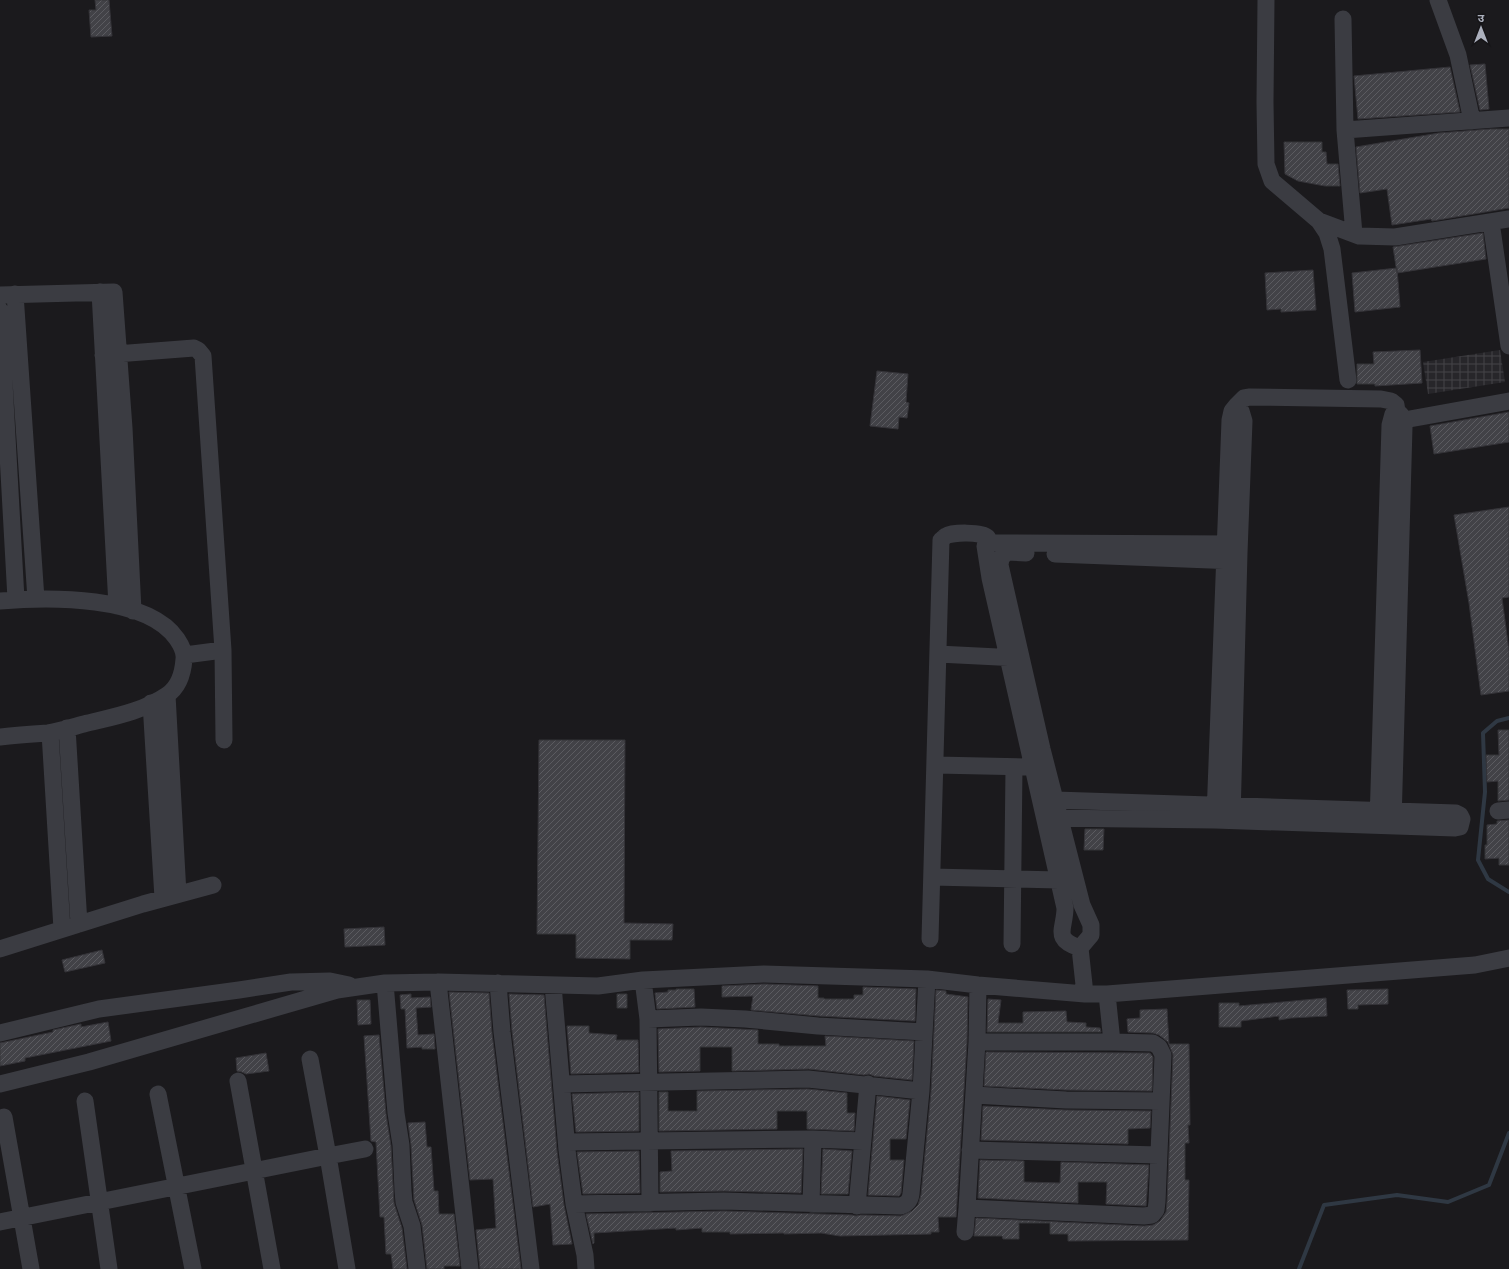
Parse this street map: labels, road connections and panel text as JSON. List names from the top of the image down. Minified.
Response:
{"north":"top"}
